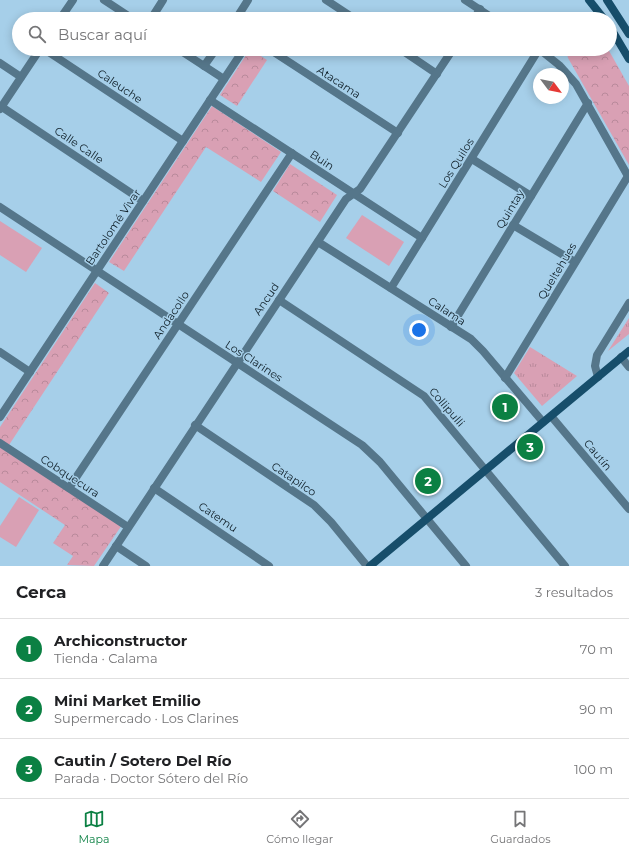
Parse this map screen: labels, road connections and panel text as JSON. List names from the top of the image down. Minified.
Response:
{"streets":{"street":["Atacama","Caleuche","Calle Calle","Buin","Los Quilos","Quintay","Bartolomé Vivar","Queltehues","Ancud","Calama","Andacollo","Los Clarines","Collipulli","Cautín","Cobquecura","Catapilco","Catemu"]},"crossings":[["Atacama","Ancud"],["Caleuche","Bartolomé Vivar"],["Calle Calle","Bartolomé Vivar"],["Buin","Los Quilos"],["Buin","Bartolomé Vivar"],["Buin","Ancud"],["Buin","Andacollo"],["Los Quilos","Calama"],["Quintay","Calama"],["Bartolomé Vivar","Los Clarines"],["Queltehues","Calama"],["Ancud","Calama"],["Ancud","Los Clarines"],["Ancud","Collipulli"],["Ancud","Cobquecura"],["Ancud","Catapilco"],["Ancud","Catemu"],["Andacollo","Los Clarines"],["Andacollo","Cobquecura"]],"north":"bottom right","page":{"search":"Buscar aquí","pins":["1","3","2"],"heading":["Cerca","3 resultados"],"list":[{"mark":"1","name":"Archiconstructor","note":"Tienda · Calama","value":"70 m"},{"mark":"2","name":"Mini Market Emilio","note":"Supermercado · Los Clarines","value":"90 m"},{"mark":"3","name":"Cautin / Sotero Del Río","note":"Parada · Doctor Sótero del Río","value":"100 m"}],"nav":["Mapa","Cómo llegar","Guardados"]}}
